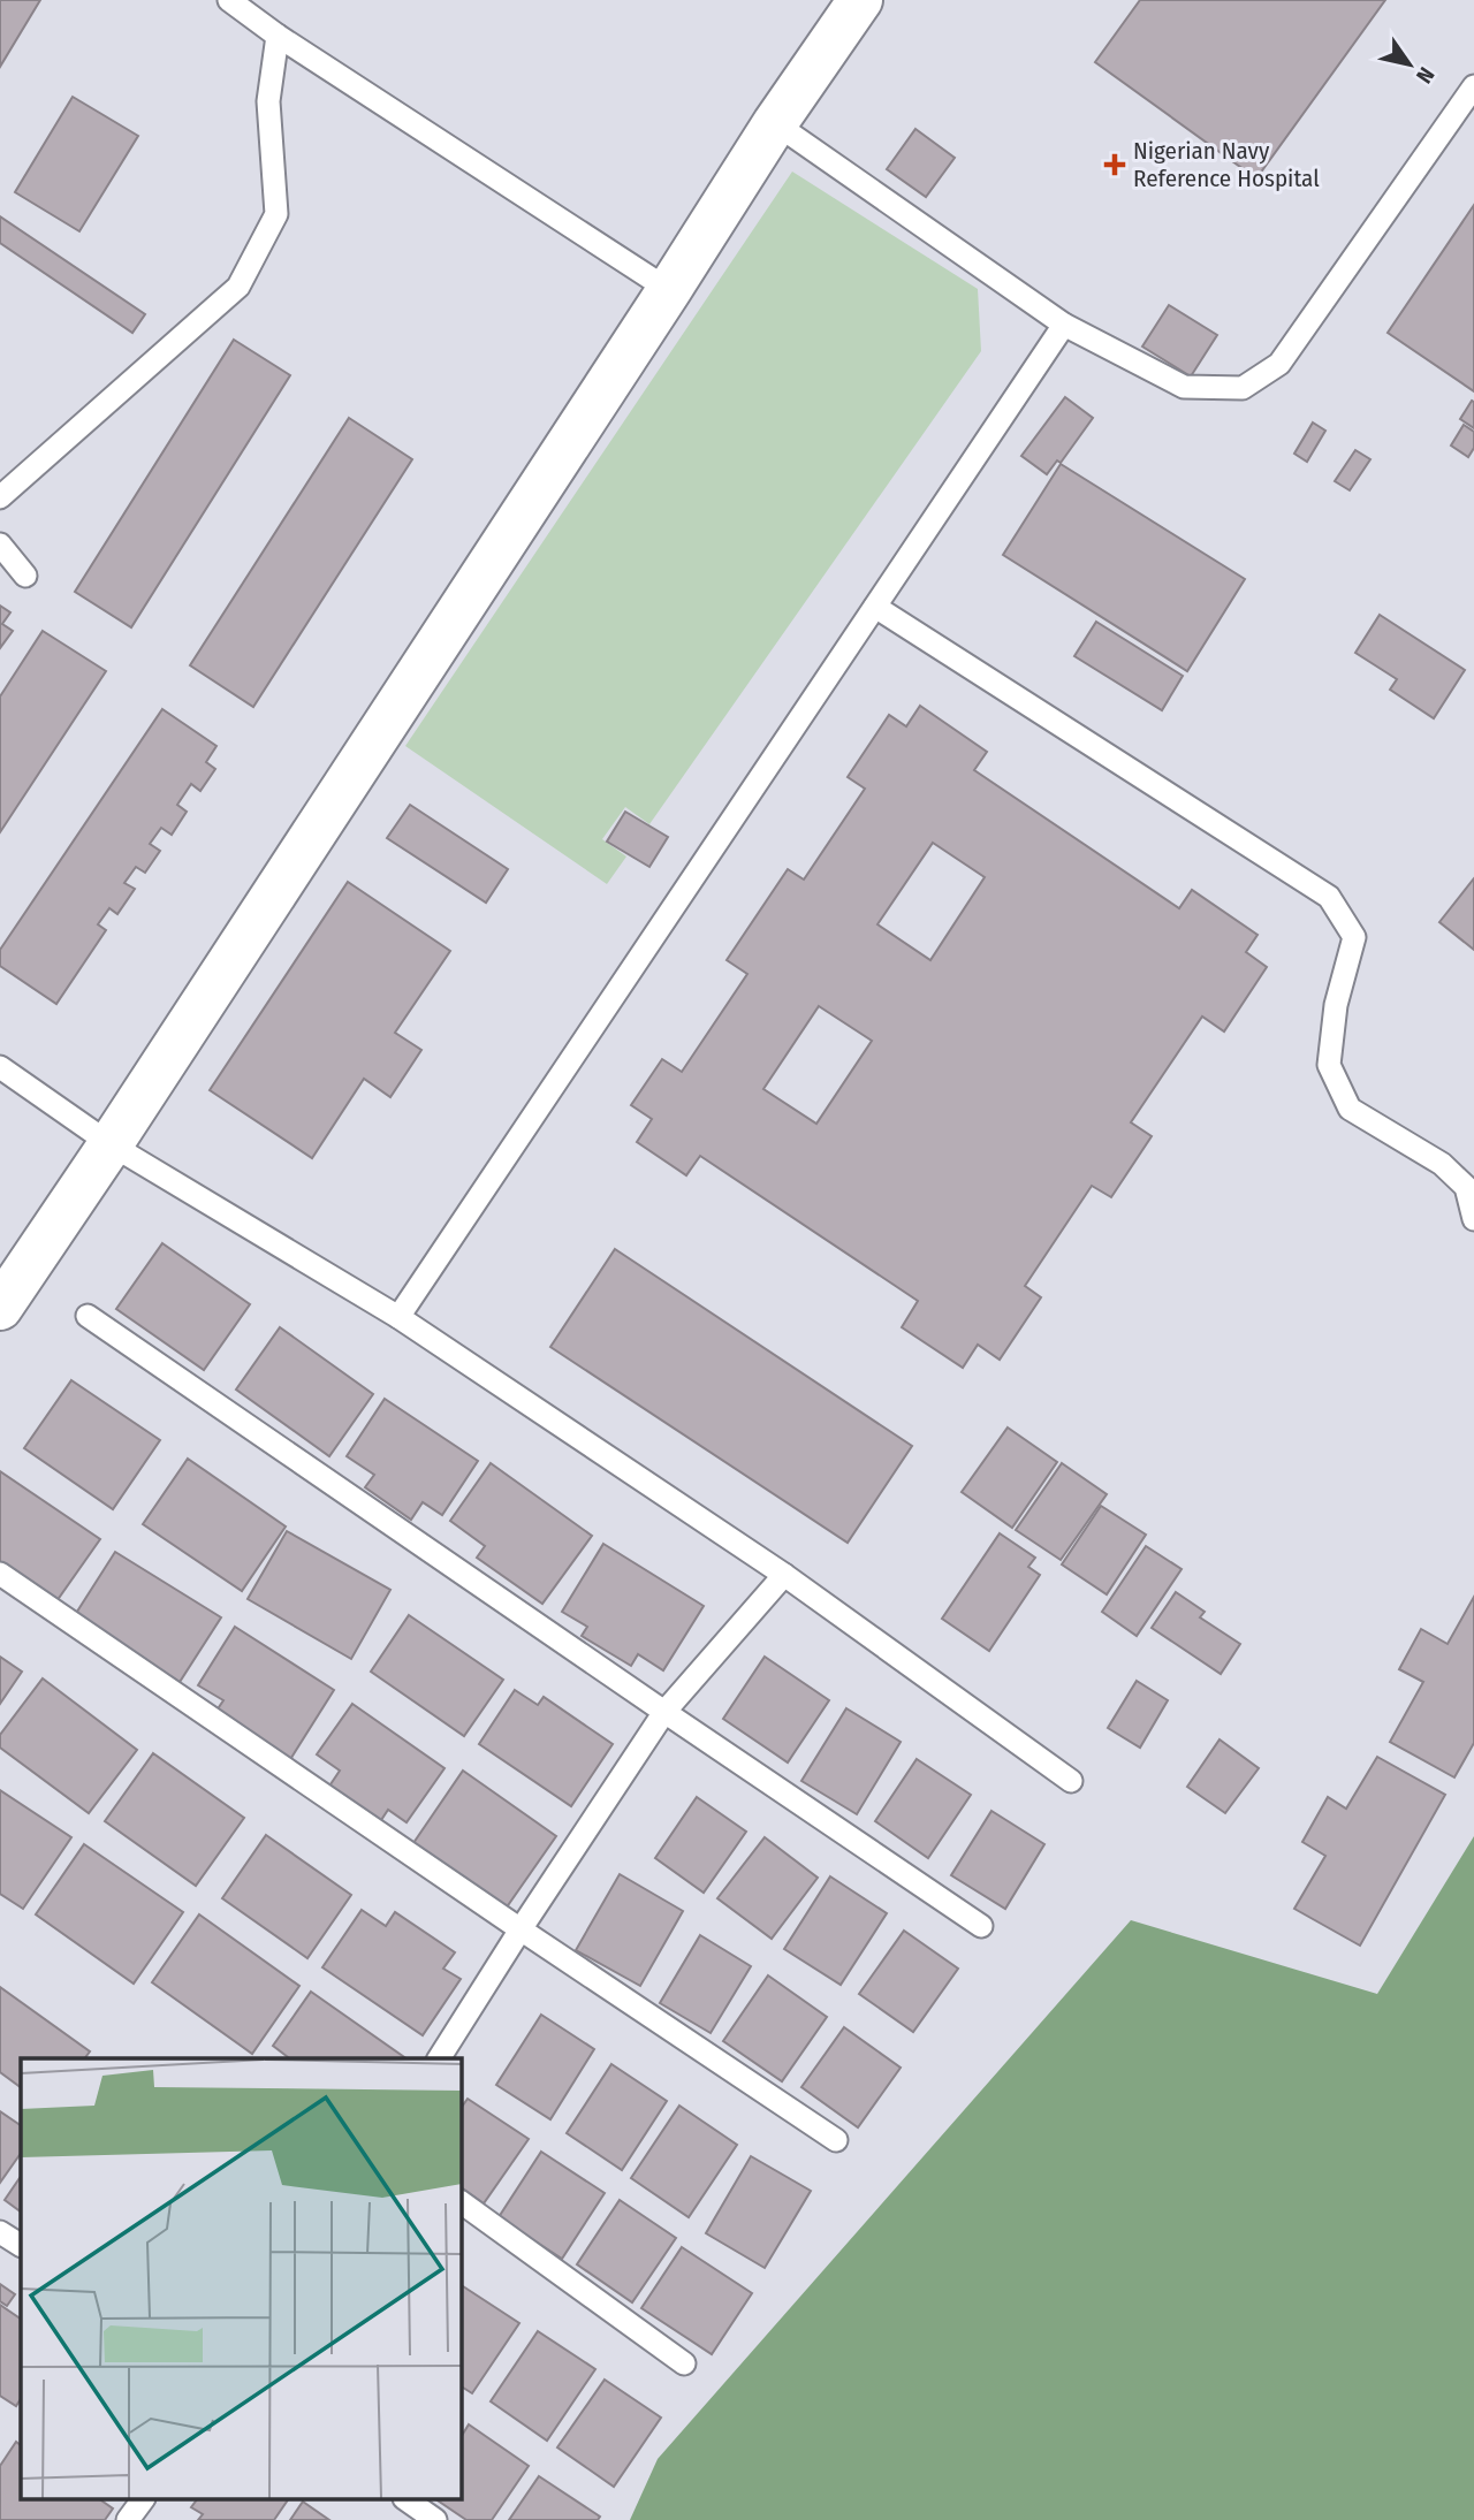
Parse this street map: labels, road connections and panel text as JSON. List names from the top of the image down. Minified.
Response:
{"places":{"health":["Nigerian Navy Reference Hospital"]},"north":"bottom right"}
